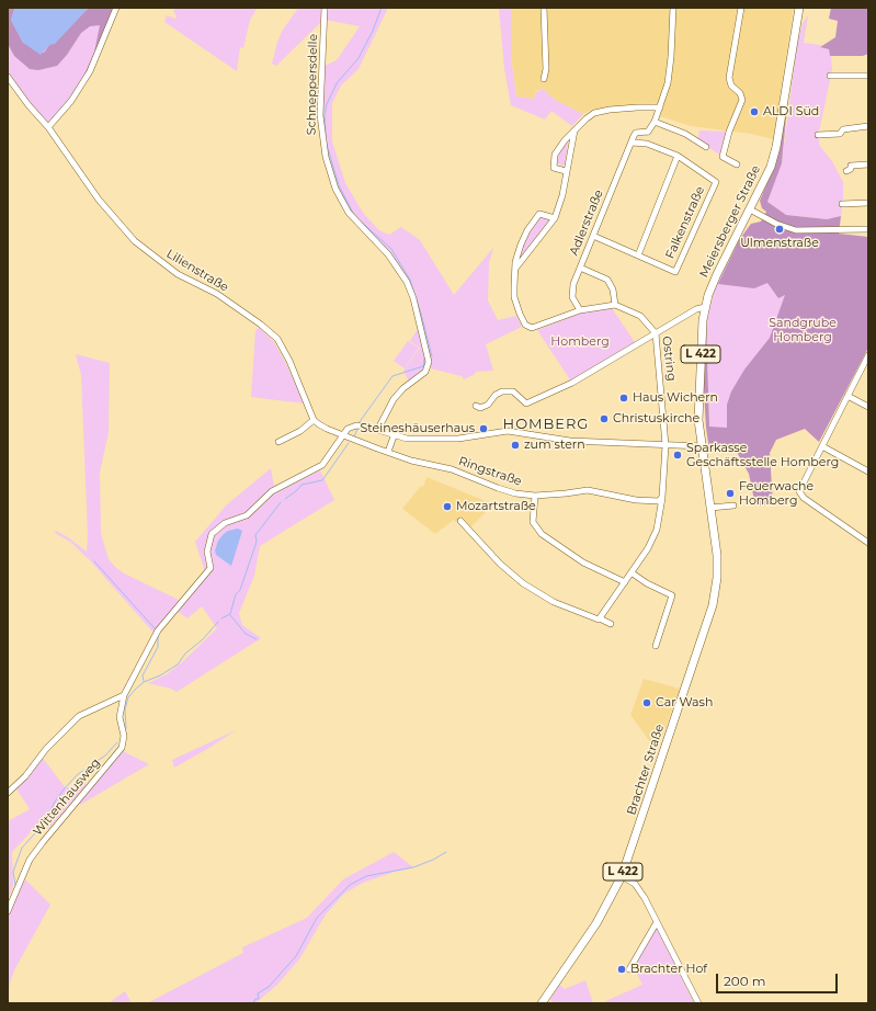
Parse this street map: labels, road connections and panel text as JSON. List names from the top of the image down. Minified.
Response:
{"streets":{"main road":["Meiersberger Straße","L 422","Brachter Straße"],"street":["Schneppersdelle","Adlerstraße","Falkenstraße","Lilienstraße","Ostring","Ringstraße","Wittenhausweg"]},"crossings":[["Meiersberger Straße","Brachter Straße"],["Ringstraße","Wittenhausweg"]],"districts":["HOMBERG"],"parks":["Sandgrube Homberg","Homberg"],"places":["ALDI Süd","Ulmenstraße","Haus Wichern","Christuskirche","Steineshäuserhaus","zum stern","Sparkasse Geschäftsstelle Homberg","Feuerwache Homberg","Mozartstraße","Car Wash","Brachter Hof"],"scale_bar":"200 m"}
